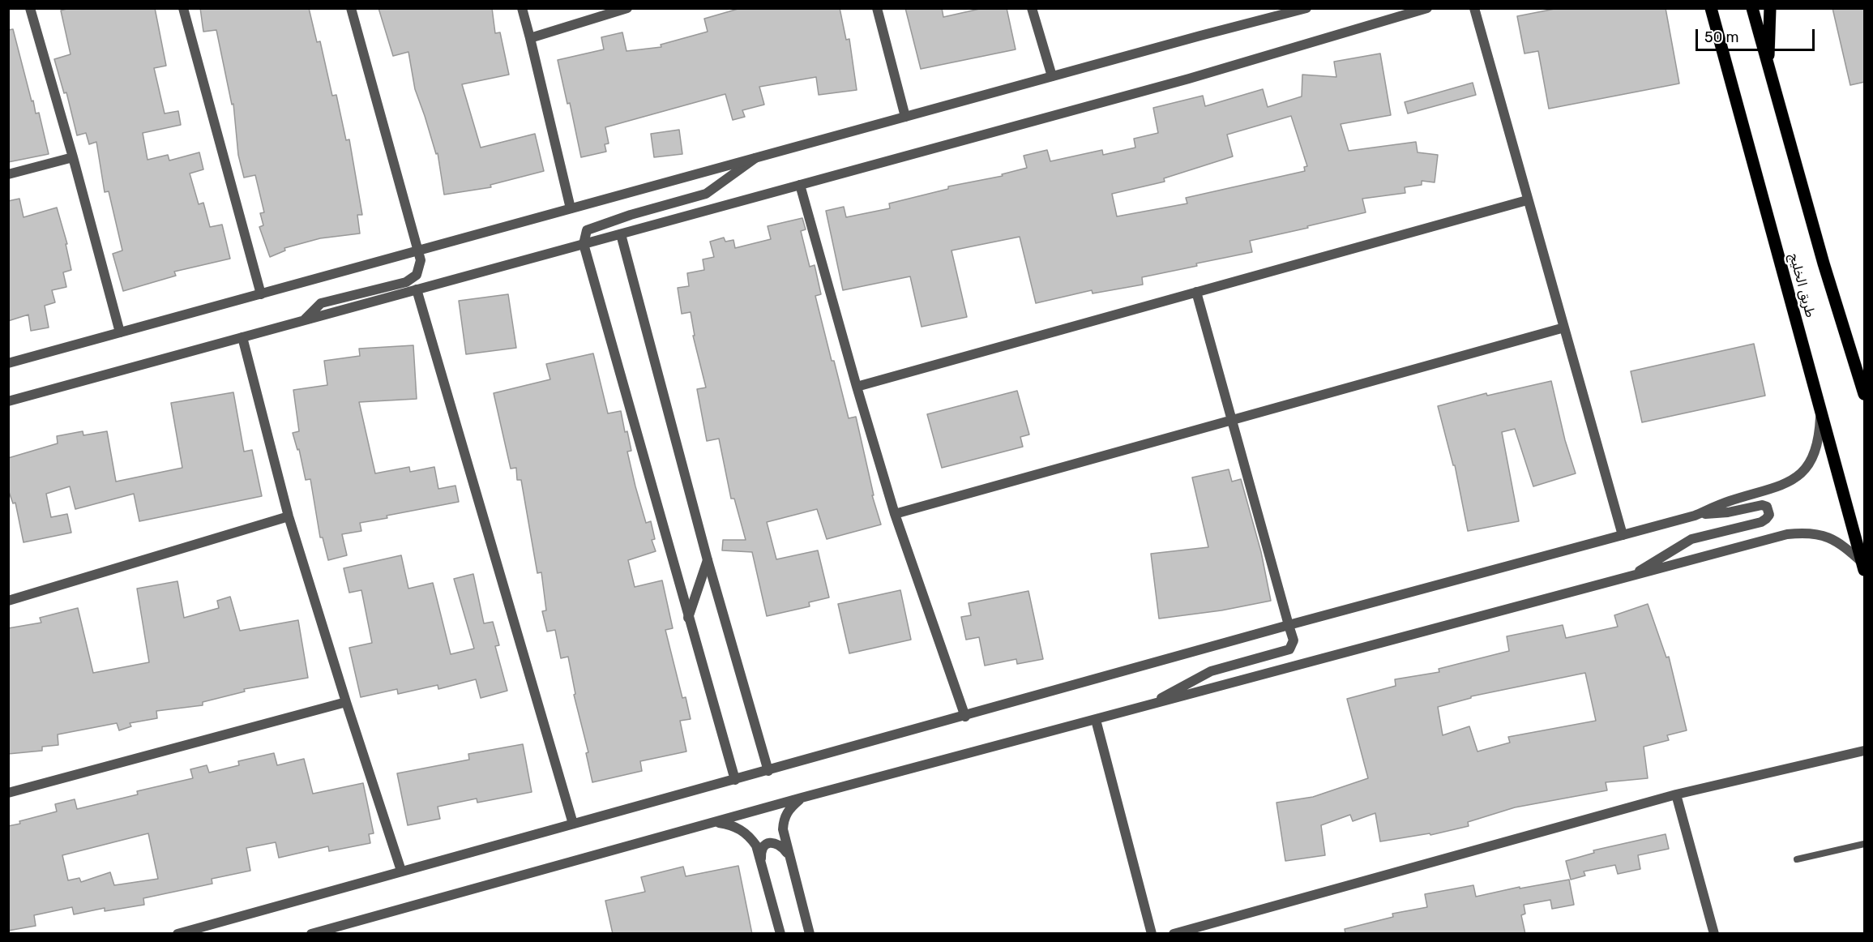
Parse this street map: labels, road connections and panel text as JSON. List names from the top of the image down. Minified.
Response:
{"streets":{"main road":["طريق الخليج"]},"scale_bar":"50 m"}
